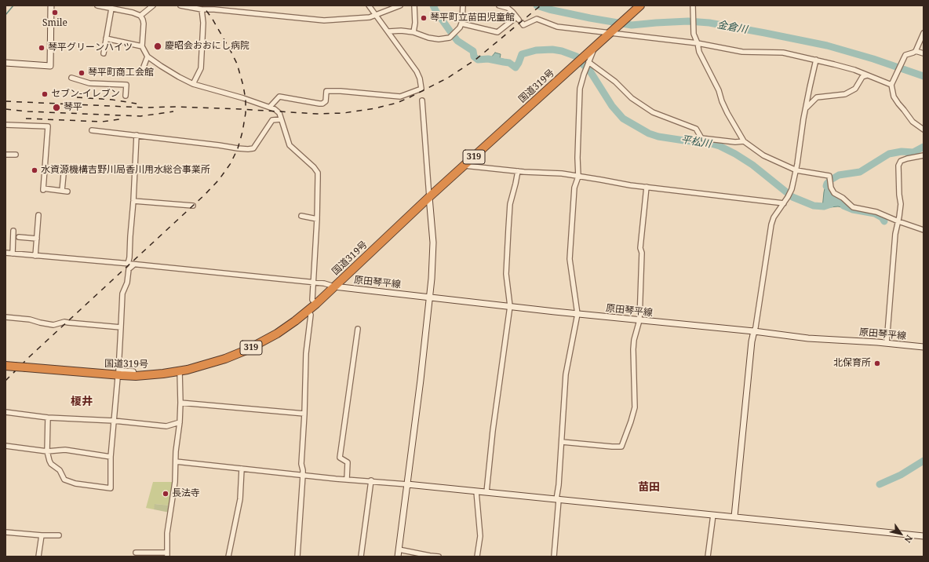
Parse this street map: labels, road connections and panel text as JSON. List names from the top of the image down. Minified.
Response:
{"streets":{"highway":["国道319号","319"],"street":["原田琴平線"]},"crossings":[["国道319号","原田琴平線"]],"districts":["榎井","苗田"],"water":["金倉川","平松川"],"places":["Smile","琴平町立苗田児童館","慶昭会おおにし病院","琴平グリーンハイツ","琴平町商工会館","セブン-イレブン","琴平","水資源機構吉野川局香川用水総合事業所","北保育所","長法寺"],"north":"bottom right"}
